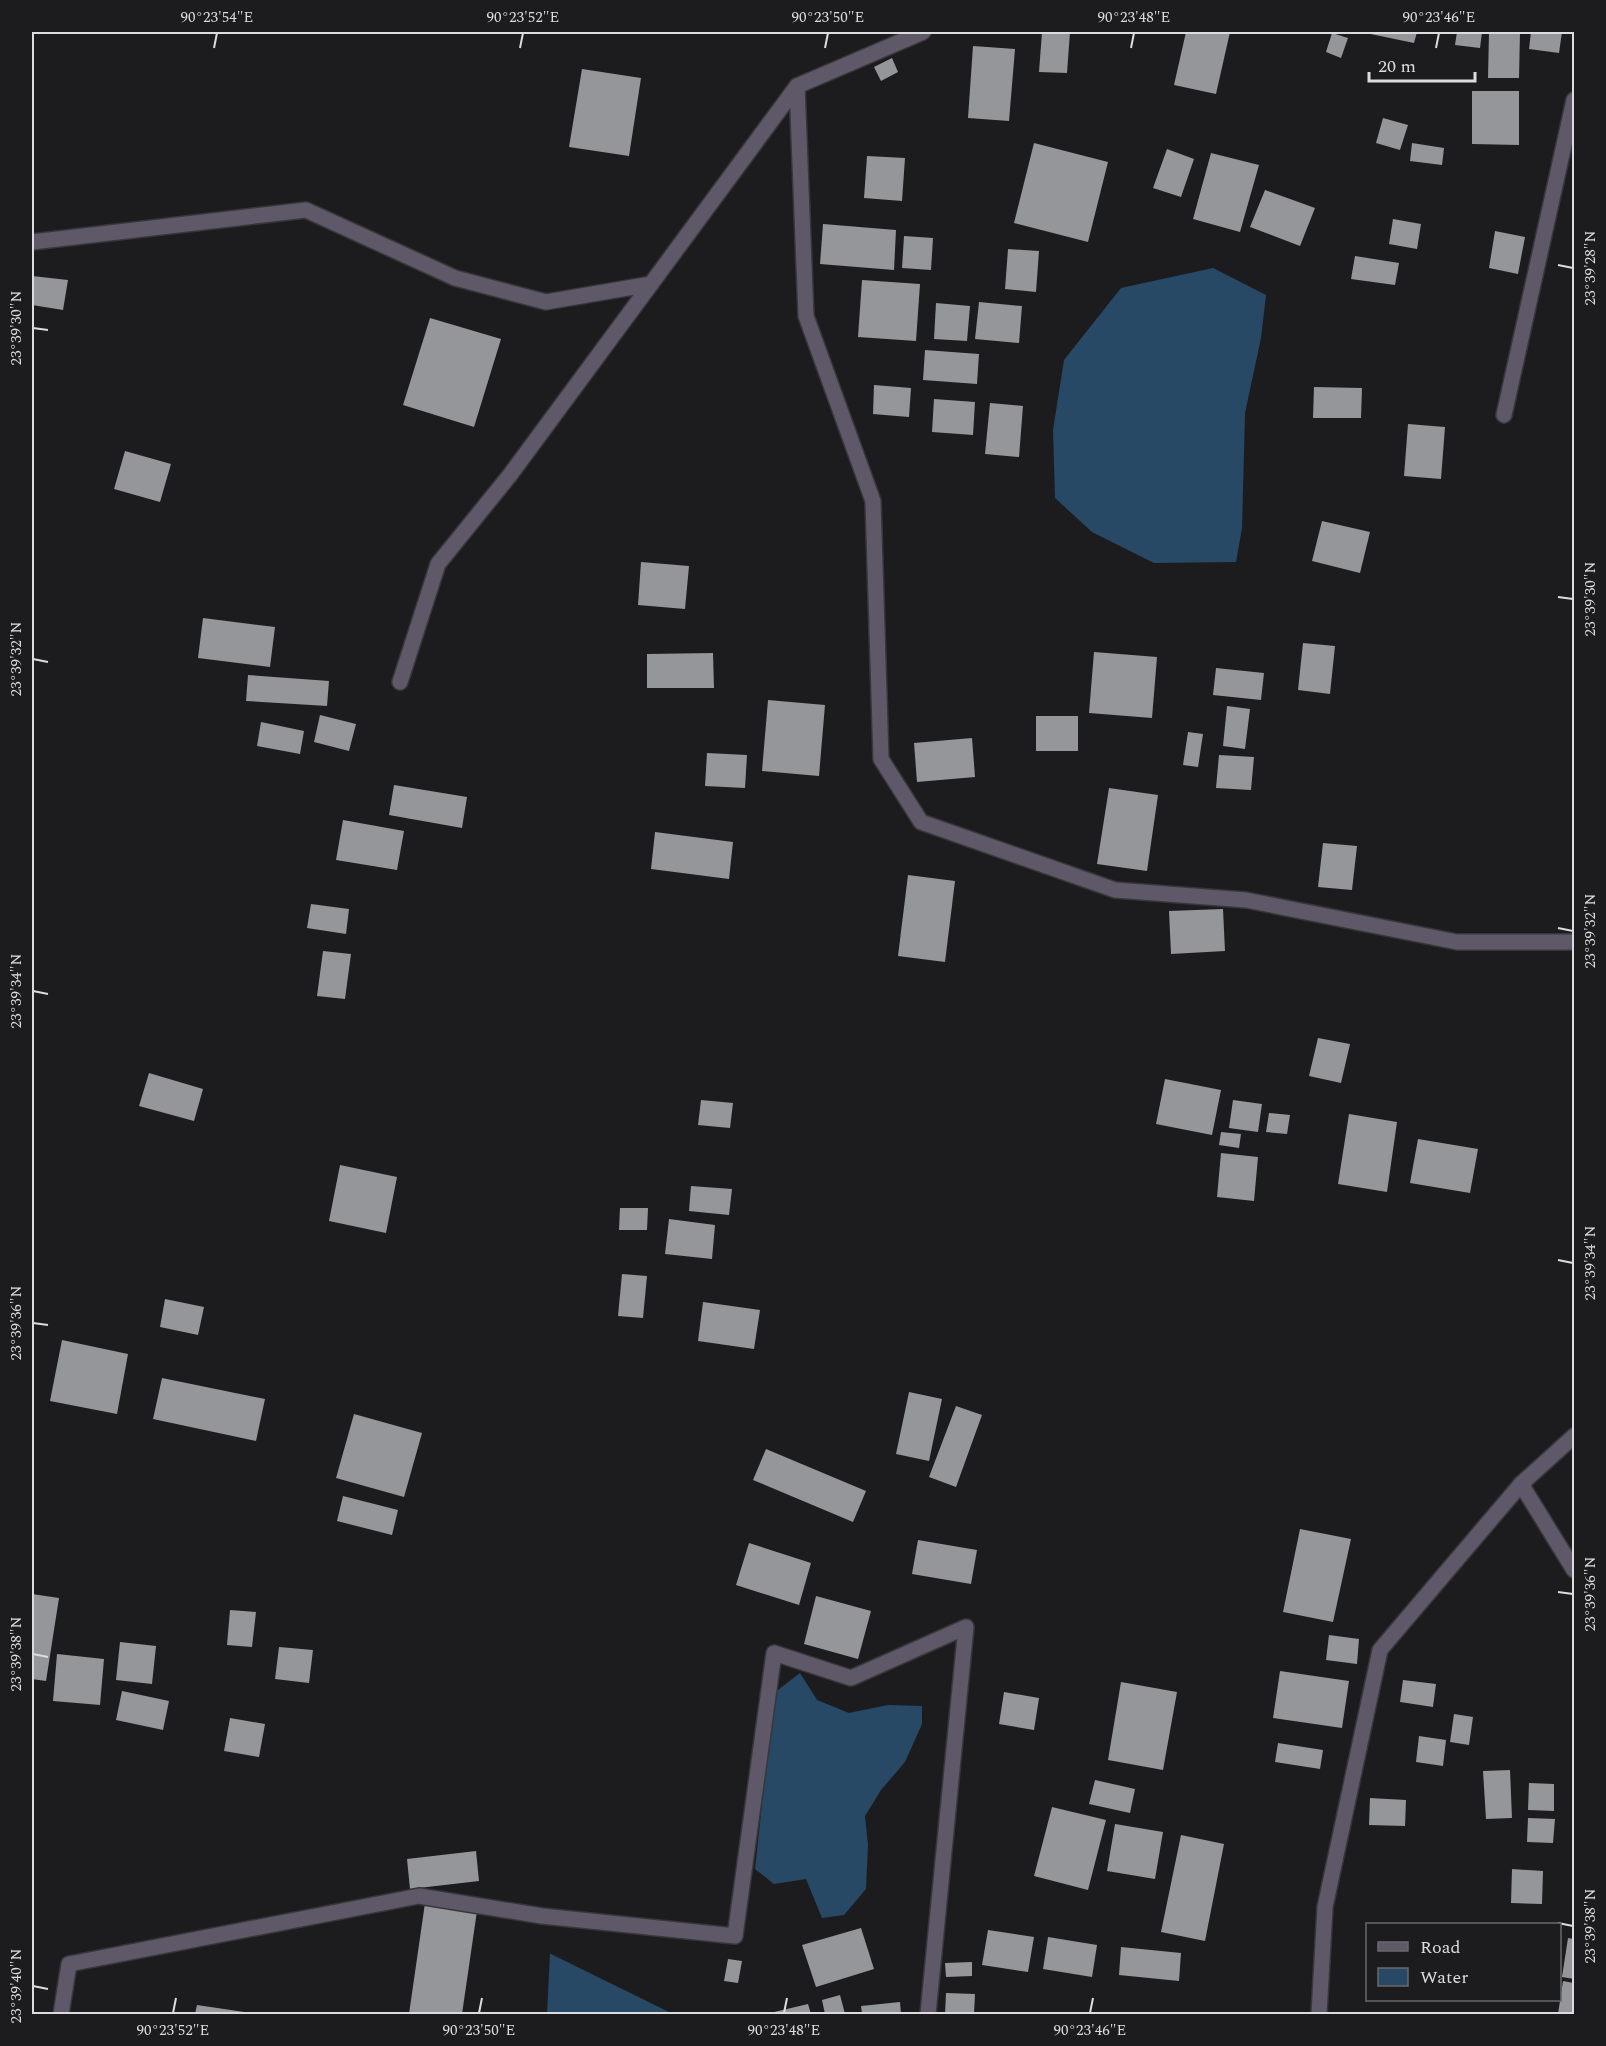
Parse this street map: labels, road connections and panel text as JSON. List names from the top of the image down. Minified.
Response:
{"legend":["Road","Water"],"scale_bar":"20 m","coordinates":["90°23'54\"E","90°23'52\"E","90°23'50\"E","90°23'48\"E","90°23'46\"E","23°39'28\"N","23°39'30\"N","23°39'32\"N","23°39'34\"N","23°39'36\"N","23°39'38\"N","23°39'40\"N"]}
